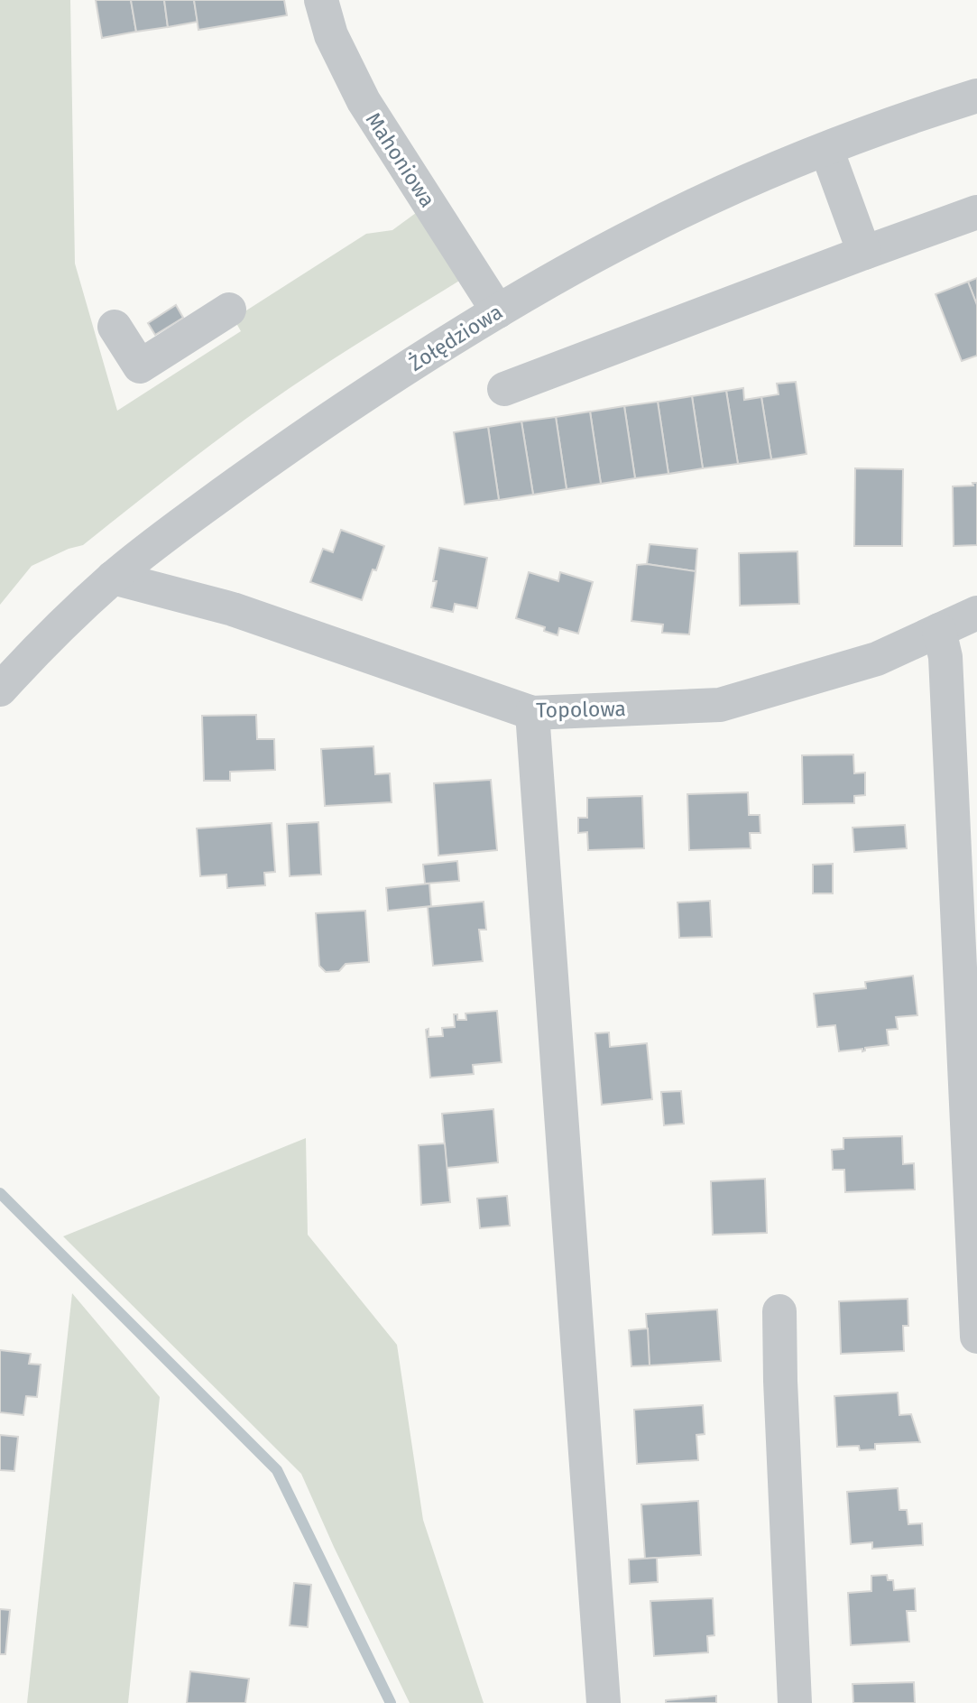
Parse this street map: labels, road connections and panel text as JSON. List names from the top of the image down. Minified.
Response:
{"streets":{"street":["Mahoniowa","Żołędziowa","Topolowa"]},"crossings":[["Mahoniowa","Żołędziowa"],["Żołędziowa","Topolowa"]]}
